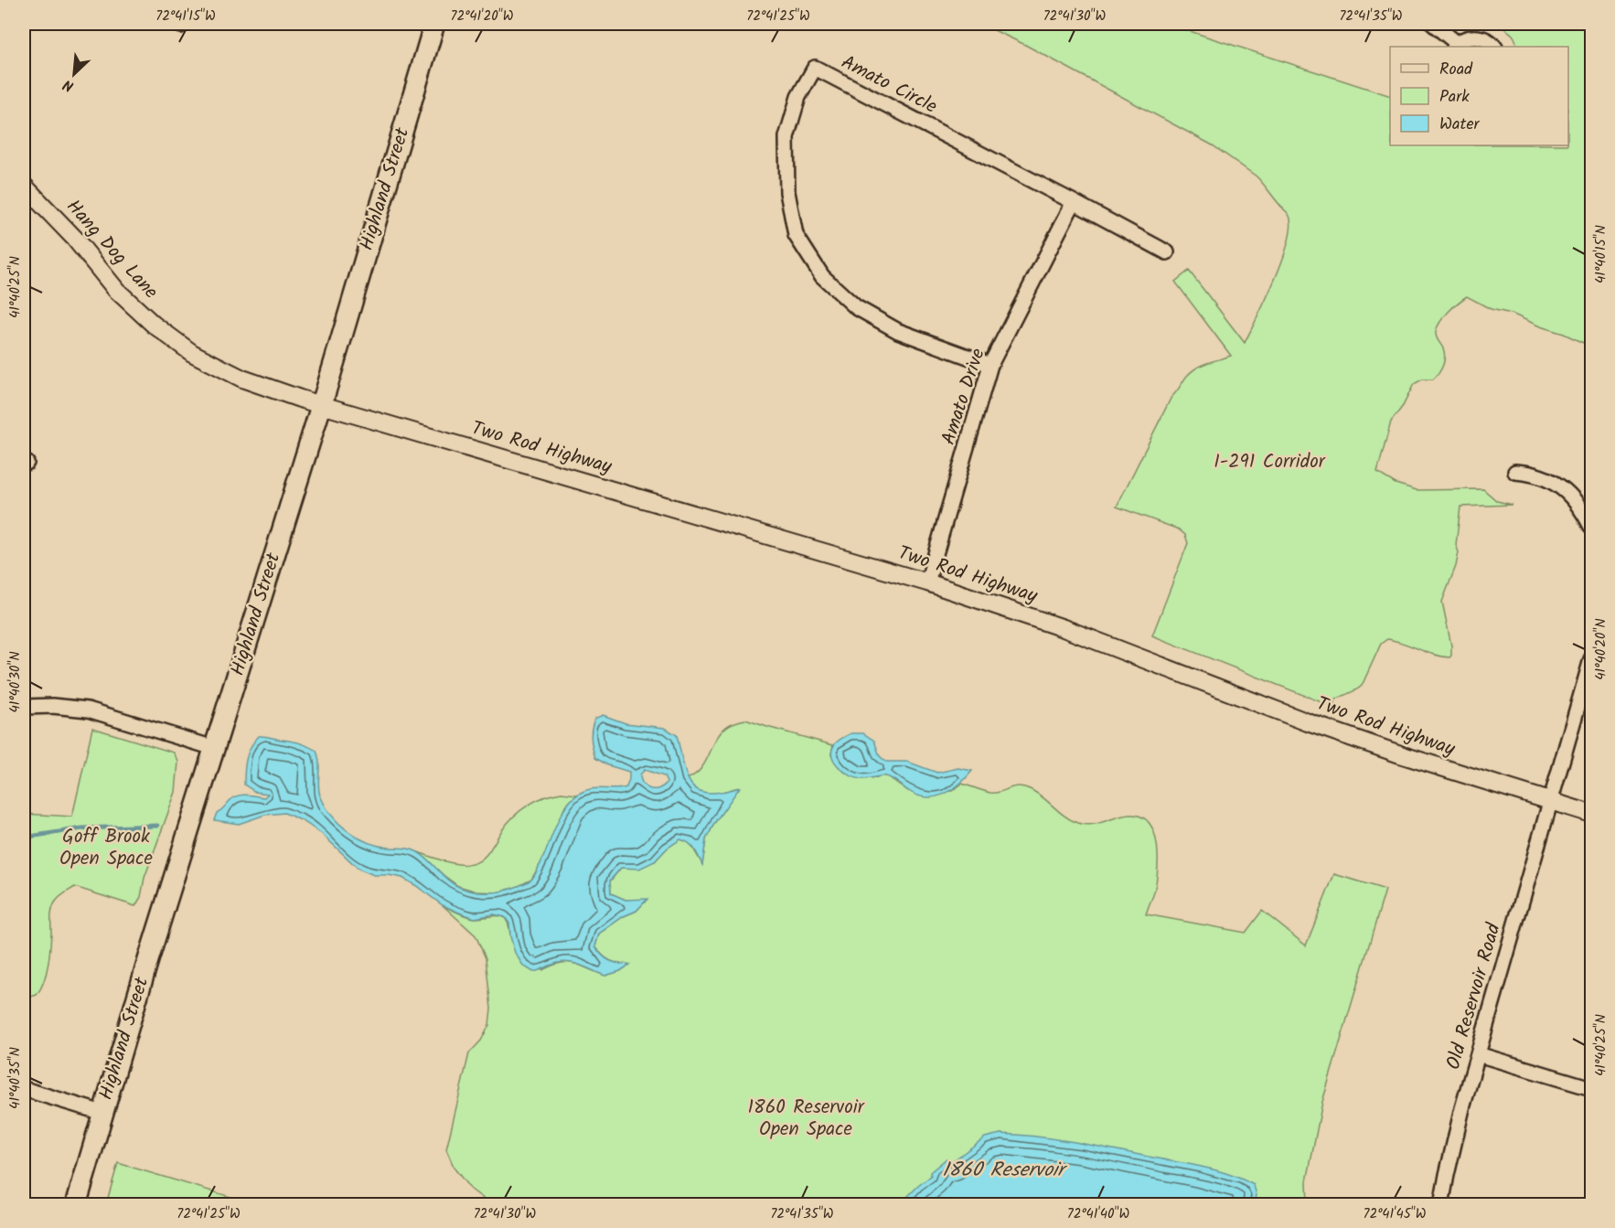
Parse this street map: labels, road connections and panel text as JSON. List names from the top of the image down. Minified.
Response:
{"streets":{"main road":["Highland Street"],"street":["Amato Circle","Hang Dog Lane","Amato Drive","Two Rod Highway","Old Reservoir Road"]},"crossings":[["Amato Circle","Amato Drive"],["Highland Street","Hang Dog Lane"],["Highland Street","Two Rod Highway"],["Hang Dog Lane","Two Rod Highway"],["Amato Drive","Two Rod Highway"],["Two Rod Highway","Old Reservoir Road"]],"water":["1860 Reservoir"],"parks":["I-291 Corridor","Goff Brook Open Space","1860 Reservoir Open Space"],"legend":["Road","Park","Water"],"north":"bottom left","coordinates":["72°41'15\"W","72°41'20\"W","72°41'25\"W","72°41'30\"W","72°41'35\"W","41°40'15\"N","41°40'25\"N","41°40'20\"N","41°40'30\"N","41°40'35\"N","72°41'40\"W","72°41'45\"W"]}
